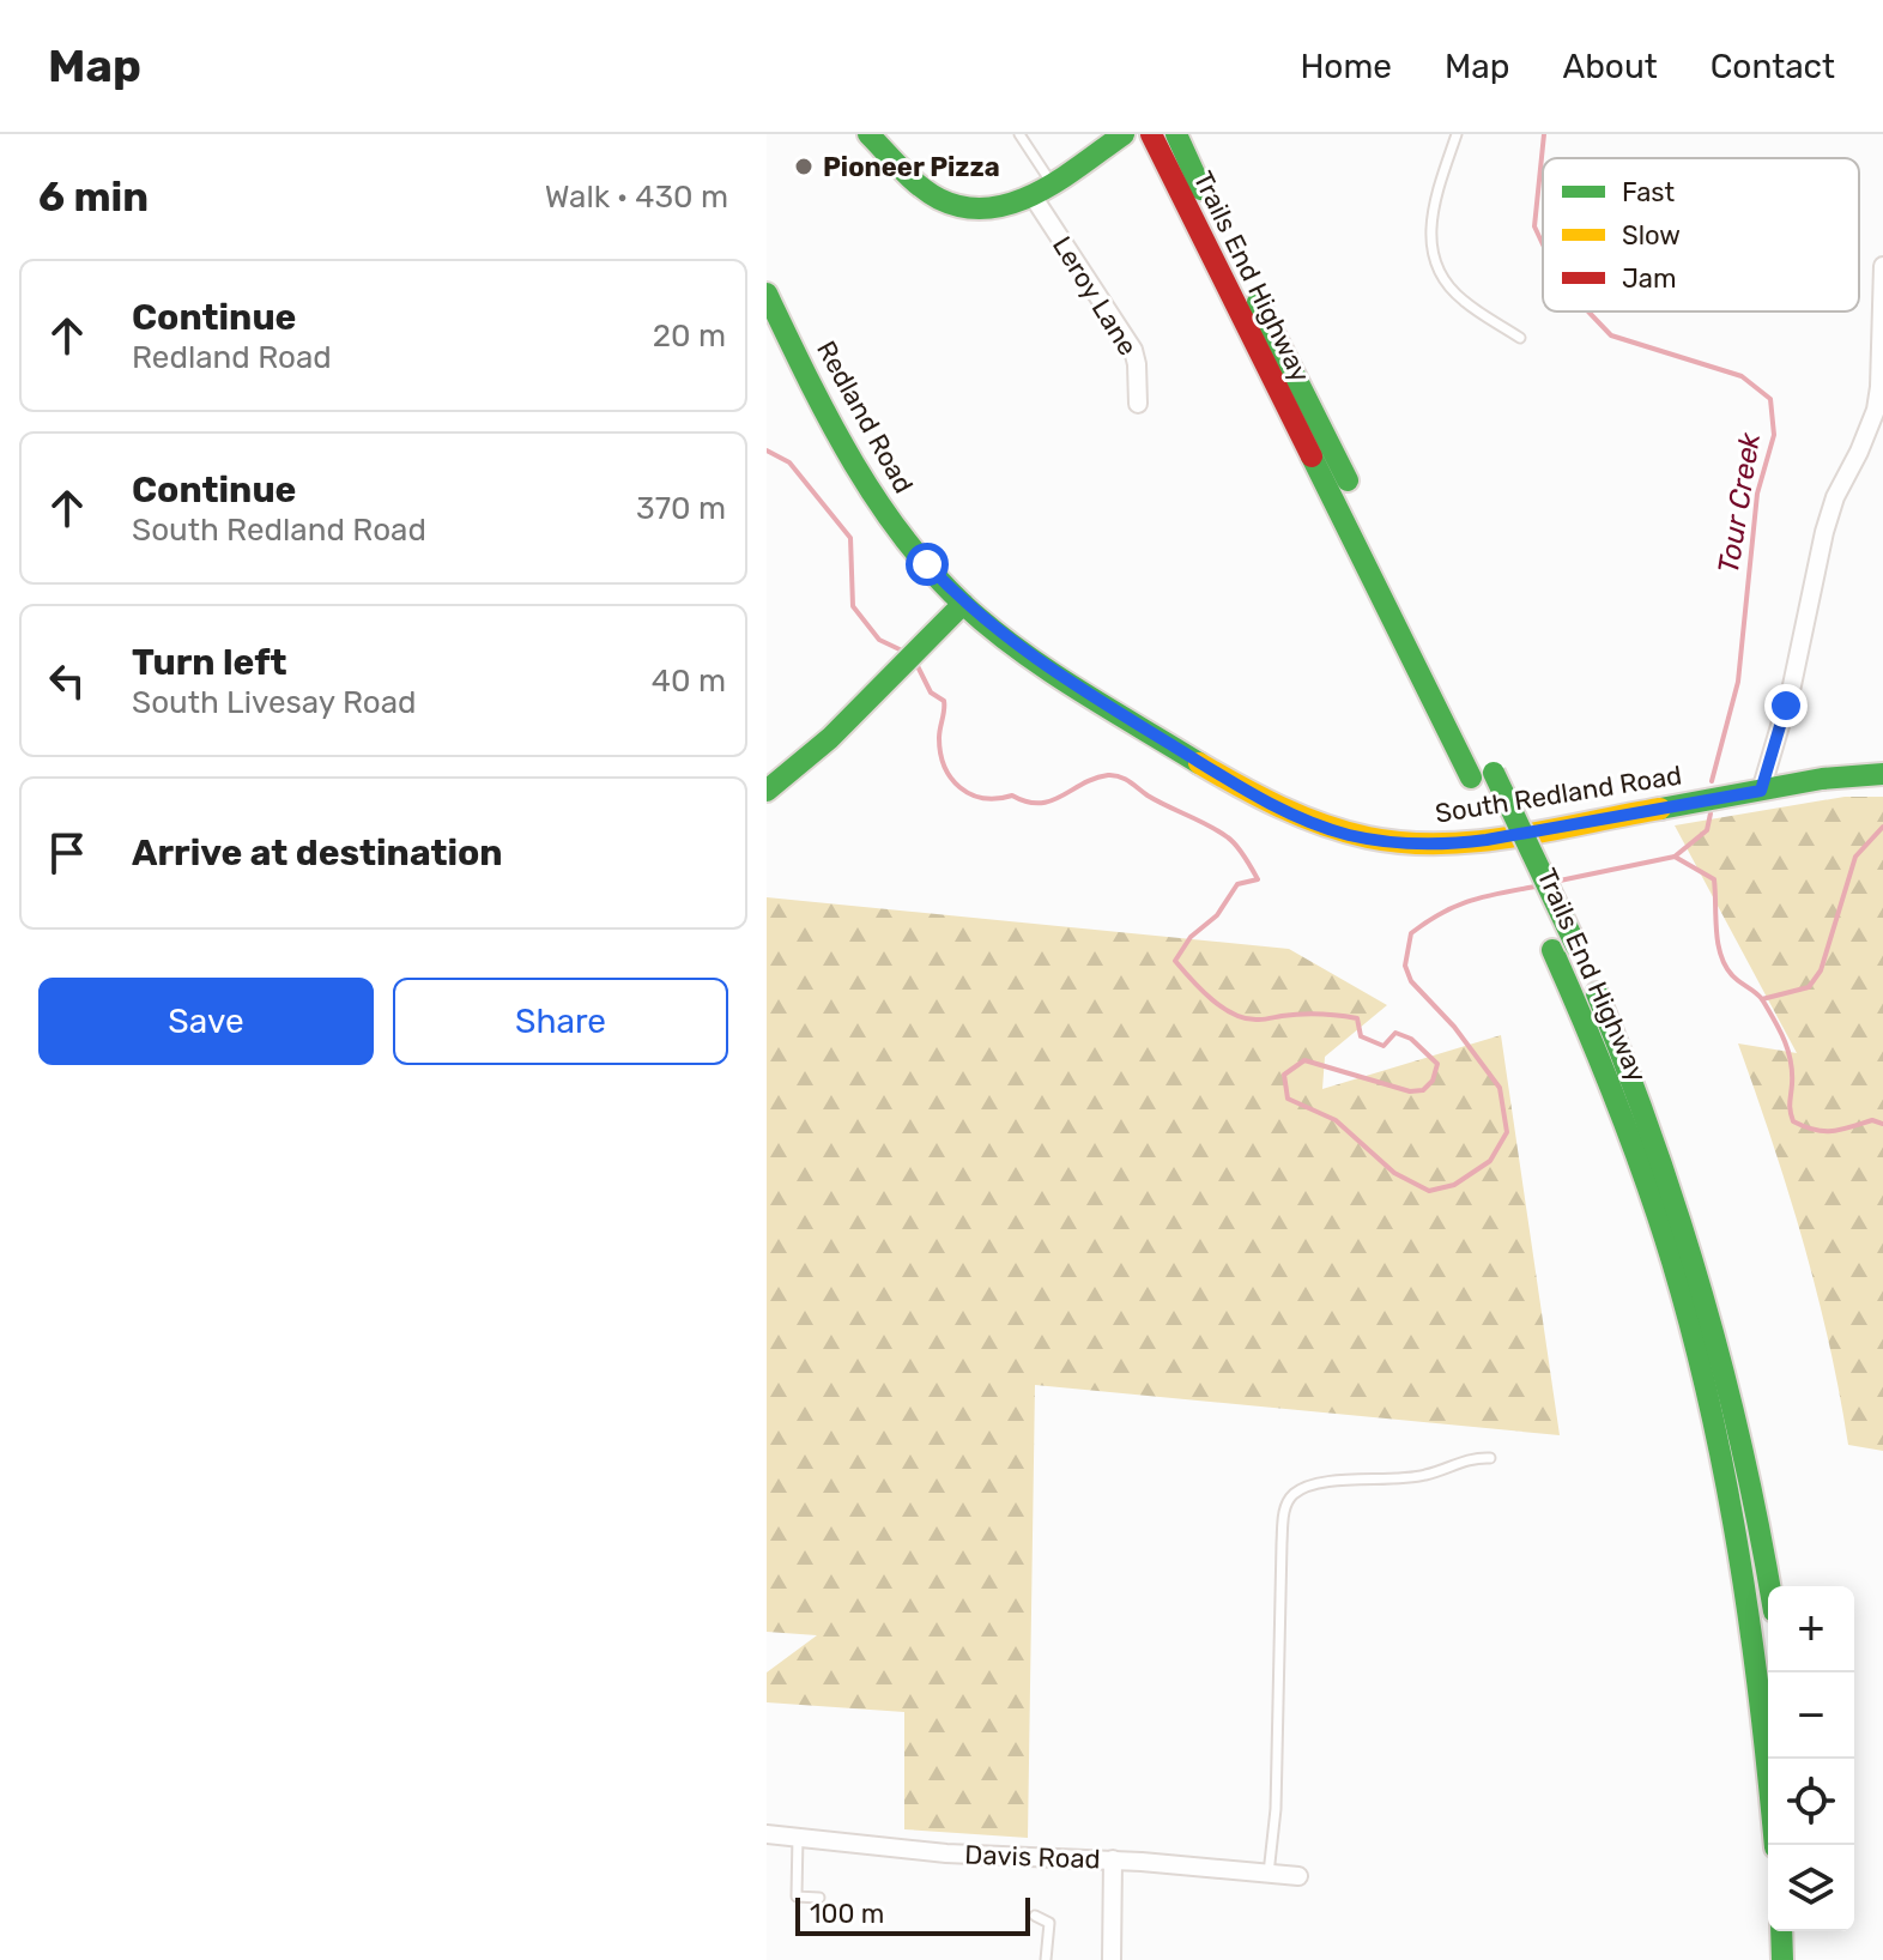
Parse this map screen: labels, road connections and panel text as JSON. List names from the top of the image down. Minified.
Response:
{"streets":{"main road":["Trails End Highway","Redland Road","South Redland Road"],"street":["Leroy Lane","Davis Road"]},"crossings":[["Redland Road","South Redland Road"]],"water":["Tour Creek"],"places":["Pioneer Pizza"],"legend":["Fast","Slow","Jam"],"scale_bar":"100 m","page":{"header":"Map","nav":["Home","Map","About","Contact"],"heading":["6 min","Walk · 430 m"],"list":[["Continue","Redland Road","20 m"],["Continue","South Redland Road","370 m"],["Turn left","South Livesay Road","40 m"],"Arrive at destination"],"buttons":["Save","Share"],"map_buttons":["+","−"],"scale":"100 m"}}
